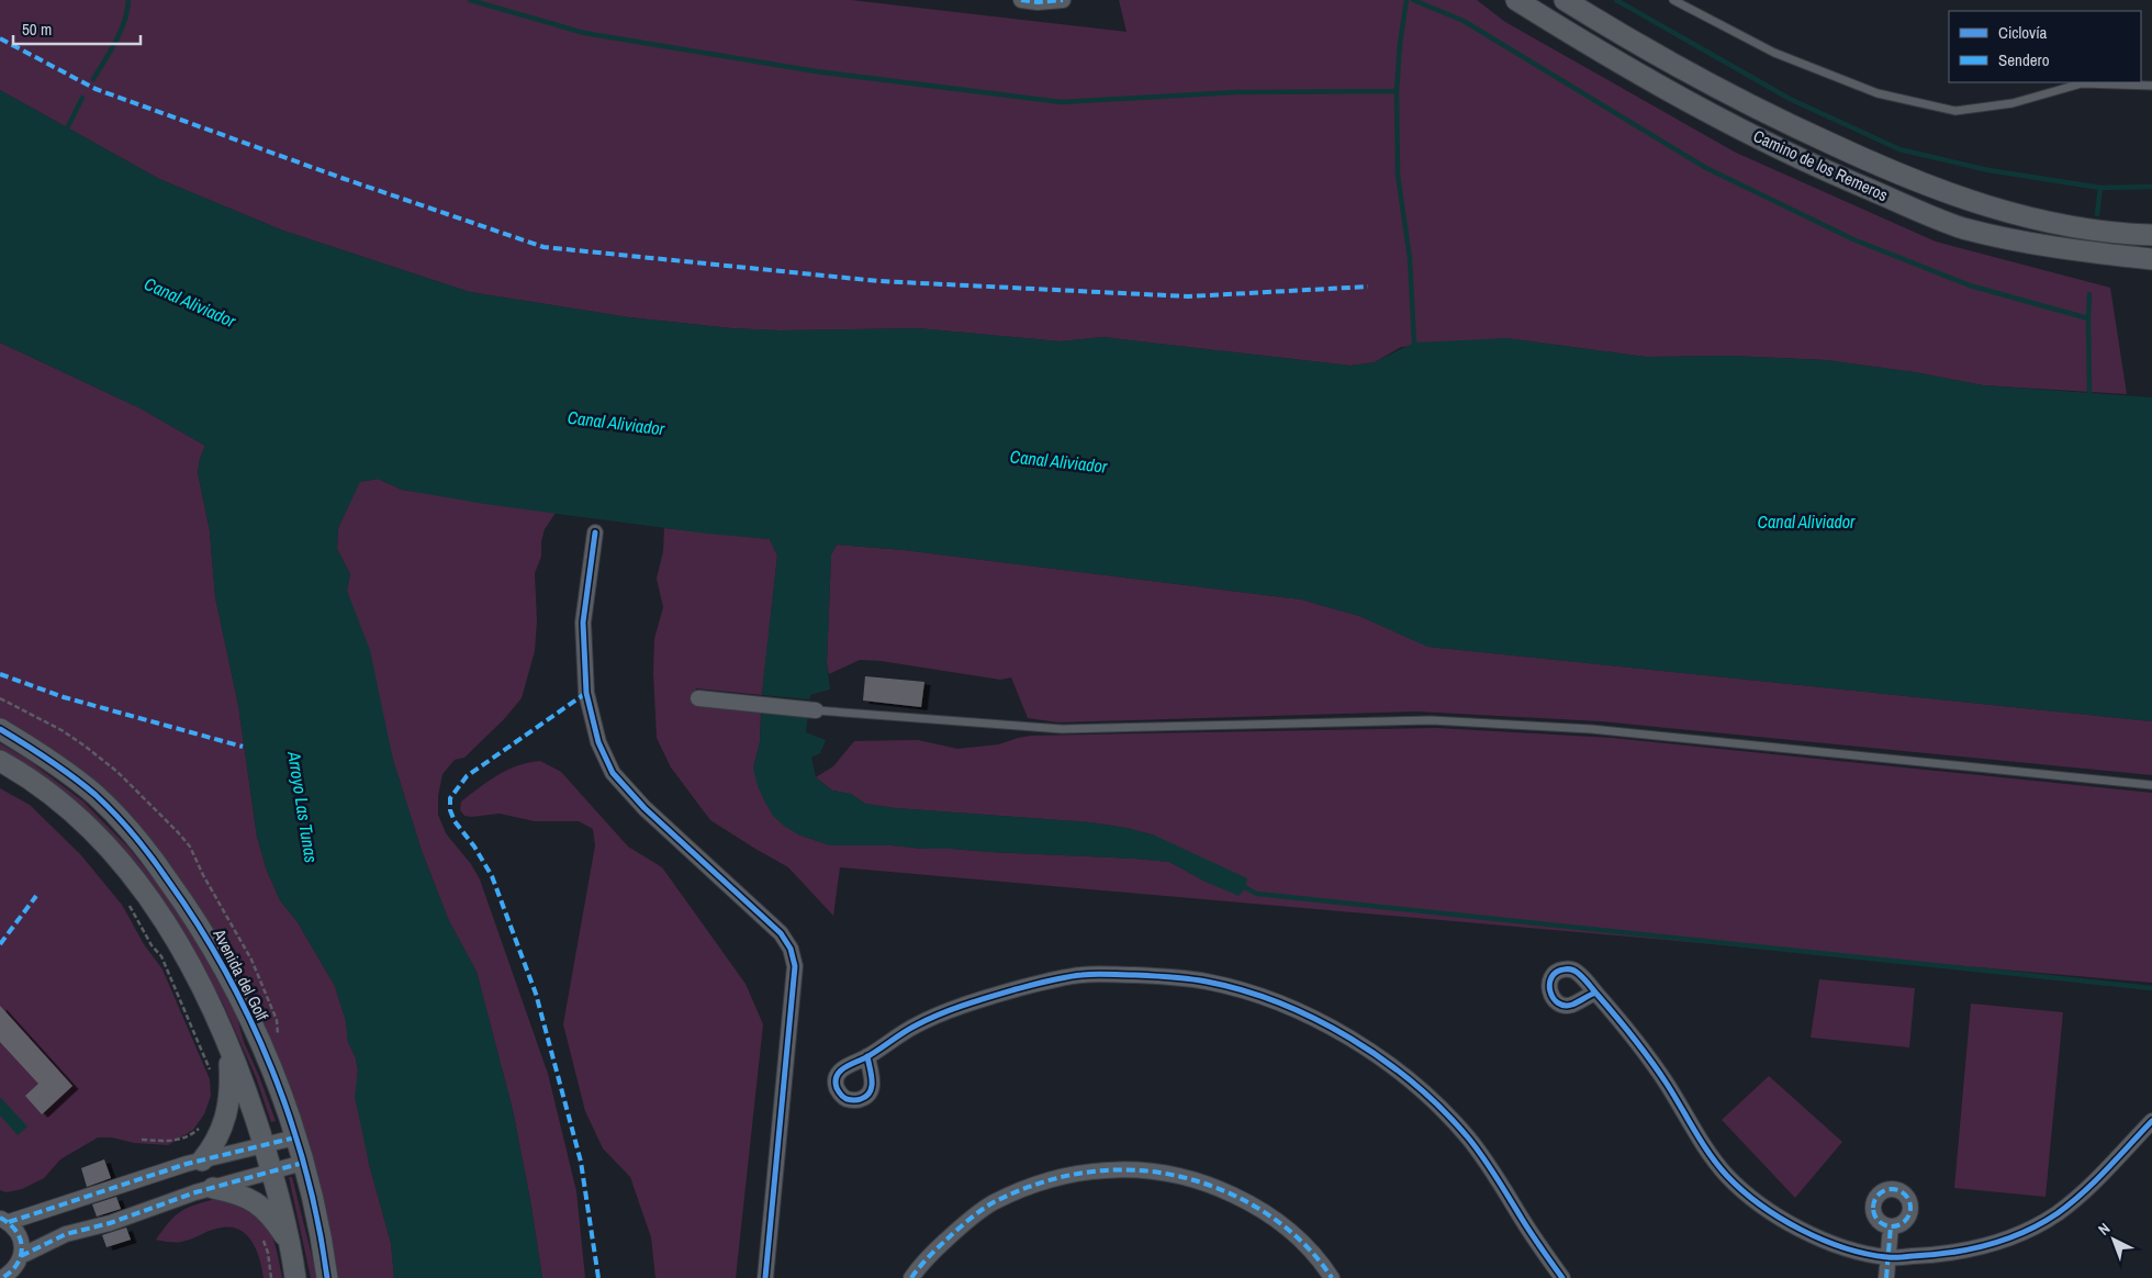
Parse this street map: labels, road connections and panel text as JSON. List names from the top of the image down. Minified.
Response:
{"streets":{"street":["Camino de los Remeros","Avenida del Golf"]},"water":["Canal Aliviador","Arroyo Las Tunas"],"legend":["Ciclovía","Sendero"],"scale_bar":"50 m","north":"top left"}
